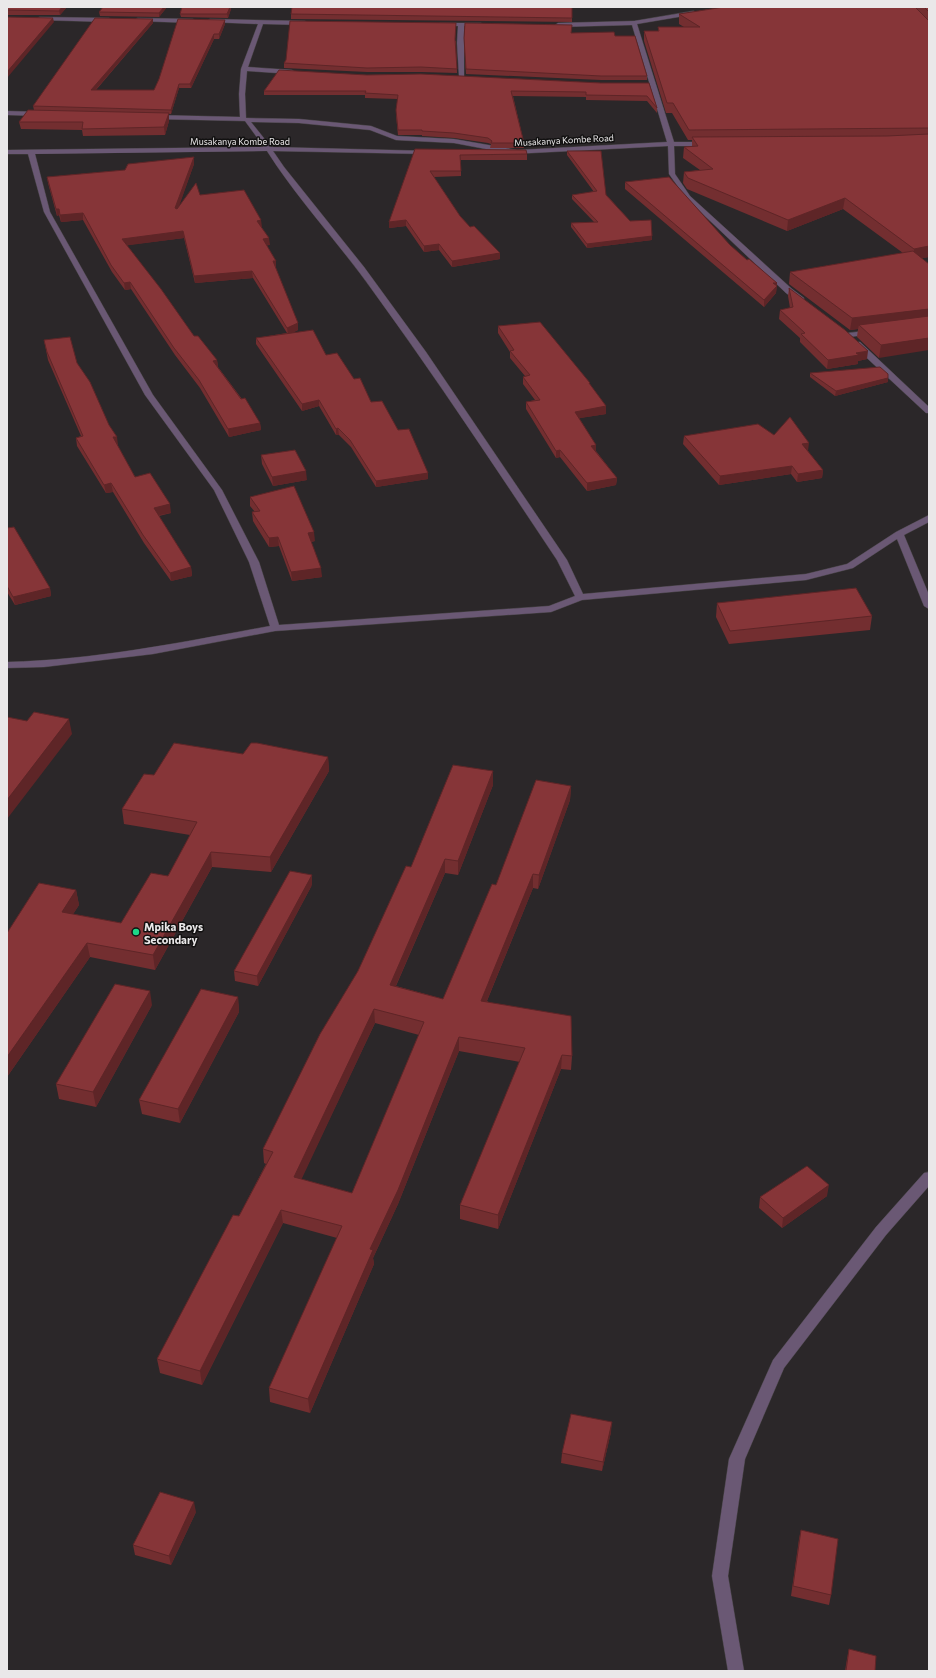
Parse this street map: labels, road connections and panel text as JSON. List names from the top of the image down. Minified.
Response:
{"streets":{"street":["Musakanya Kombe Road"]},"places":["Mpika Boys Secondary"]}
